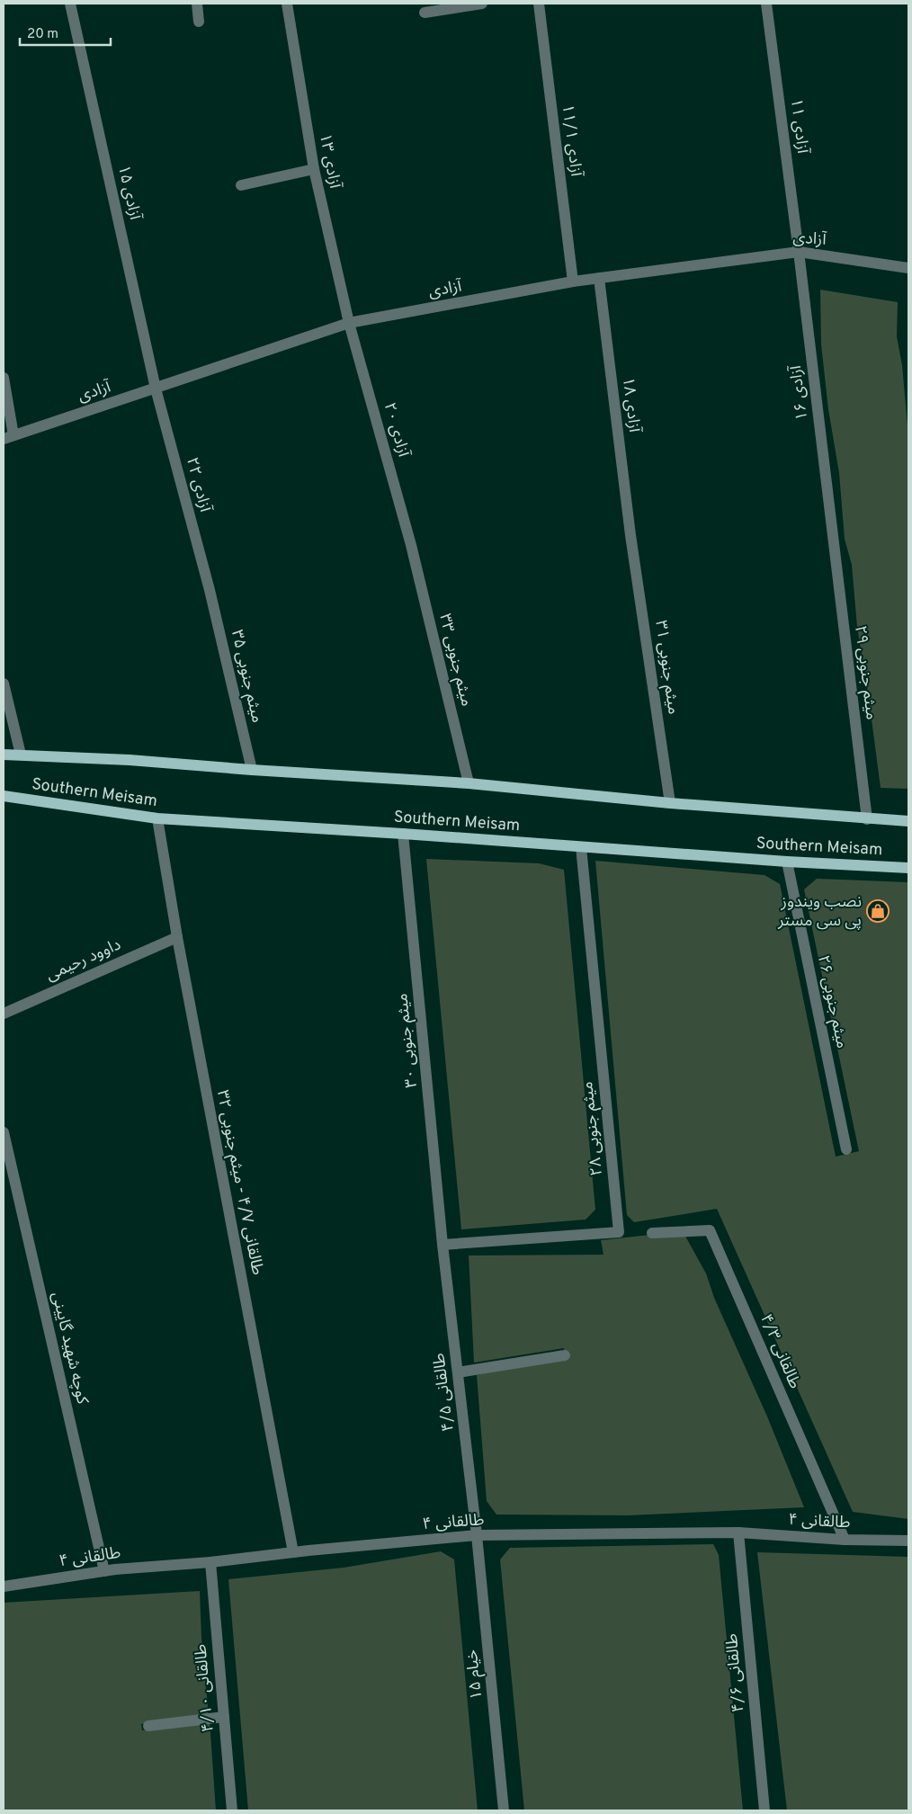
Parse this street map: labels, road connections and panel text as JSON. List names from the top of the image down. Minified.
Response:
{"streets":{"main road":["Southern Meisam"],"street":["آزادی ۱۱","آزادی ۱۱/۱","آزادی ۱۳","آزادی ۱۵","آزادی","آزادی ۱۶","آزادی ۱۸","آزادی ۲۰","آزادی ۲۲","میثم جنوبی ۳۳","میثم جنوبی ۳۱","میثم جنوبی ۲۹","میثم جنوبی ۳۵","داوود رحیمی","میثم جنوبی ۲۶","میثم جنوبی ۳۰","میثم جنوبی ۲۸","طالقانی ۴/۷ - میثم جنوبی ۳۲","کوچه شهید گایینی","طالقانی ۴/۳","طالقانی ۴/۵","طالقانی ۴","طالقانی ۴/۶","خیام ۱۵","طالقانی ۴/۱۰"]},"crossings":[["آزادی ۱۱","آزادی"],["آزادی ۱۱","آزادی ۱۶"],["آزادی ۱۱/۱","آزادی"],["آزادی ۱۳","آزادی"],["آزادی ۱۳","آزادی ۲۰"],["آزادی ۱۵","آزادی"],["آزادی ۱۵","آزادی ۲۲"],["آزادی","آزادی ۱۶"],["آزادی","آزادی ۱۸"],["آزادی","آزادی ۲۰"],["آزادی","آزادی ۲۲"],["آزادی ۱۶","میثم جنوبی ۲۹"],["آزادی ۱۸","میثم جنوبی ۳۱"],["آزادی ۲۰","میثم جنوبی ۳۳"],["آزادی ۲۲","میثم جنوبی ۳۵"],["میثم جنوبی ۳۳","Southern Meisam"],["میثم جنوبی ۳۱","Southern Meisam"],["میثم جنوبی ۲۹","Southern Meisam"],["میثم جنوبی ۳۵","Southern Meisam"],["Southern Meisam","میثم جنوبی ۲۶"],["Southern Meisam","میثم جنوبی ۳۰"],["Southern Meisam","میثم جنوبی ۲۸"],["Southern Meisam","طالقانی ۴/۷ - میثم جنوبی ۳۲"],["داوود رحیمی","طالقانی ۴/۷ - میثم جنوبی ۳۲"],["میثم جنوبی ۳۰","میثم جنوبی ۲۸"],["میثم جنوبی ۳۰","طالقانی ۴/۵"],["میثم جنوبی ۲۸","طالقانی ۴/۵"],["طالقانی ۴/۷ - میثم جنوبی ۳۲","طالقانی ۴"],["کوچه شهید گایینی","طالقانی ۴"],["طالقانی ۴/۳","طالقانی ۴"],["طالقانی ۴/۵","طالقانی ۴"],["طالقانی ۴/۵","خیام ۱۵"],["طالقانی ۴","طالقانی ۴/۶"],["طالقانی ۴","خیام ۱۵"],["طالقانی ۴","طالقانی ۴/۱۰"]],"places":{"shop":["نصب ویندوز پی سی مستر"]},"scale_bar":"20 m"}
